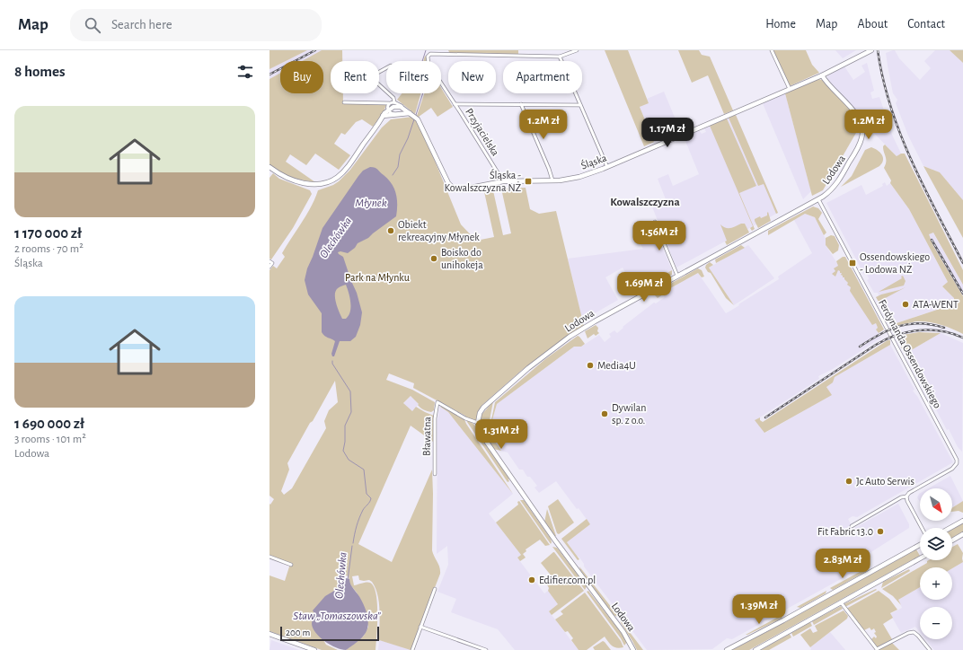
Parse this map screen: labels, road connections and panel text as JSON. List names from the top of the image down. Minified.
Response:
{"streets":{"street":["Przyjacielska","Śląska","Lodowa","Ferdynanda Ossendowskiego","Bławatna"]},"crossings":[["Przyjacielska","Śląska"],["Śląska","Lodowa"],["Lodowa","Ferdynanda Ossendowskiego"],["Lodowa","Bławatna"]],"districts":["Kowalszczyzna"],"water":["Młynek","Olechówka","Staw „Tomaszowska”"],"parks":["Park na Młynku"],"places":{"transit":["Śląska - Kowalszczyzna NŻ","Ossendowskiego - Lodowa NŻ"],"other":["Obiekt rekreacyjny Młynek","Boisko do unihokeja","ATA-WENT","Media4U","Dywilan sp. z o.o.","Jc Auto Serwis","Fit Fabric 13.0","Edifier.com.pl"]},"scale_bar":"200 m","north":"bottom right","page":{"header":"Map","search":"Search here","nav":["Home","Map","About","Contact"],"heading":"8 homes","chip":["Buy","Rent","Filters","New","Apartment"],"list":[{"name":"1 170 000 zł","note":"2 rooms · 70 m² · Śląska"},{"name":"1 690 000 zł","note":"3 rooms · 101 m² · Lodowa"}],"price":["1.2M zł","1.2M zł","1.17M zł","1.56M zł","1.69M zł","1.31M zł","2.83M zł","1.39M zł"],"map_buttons":["+","−"],"scale":"200 m"}}
